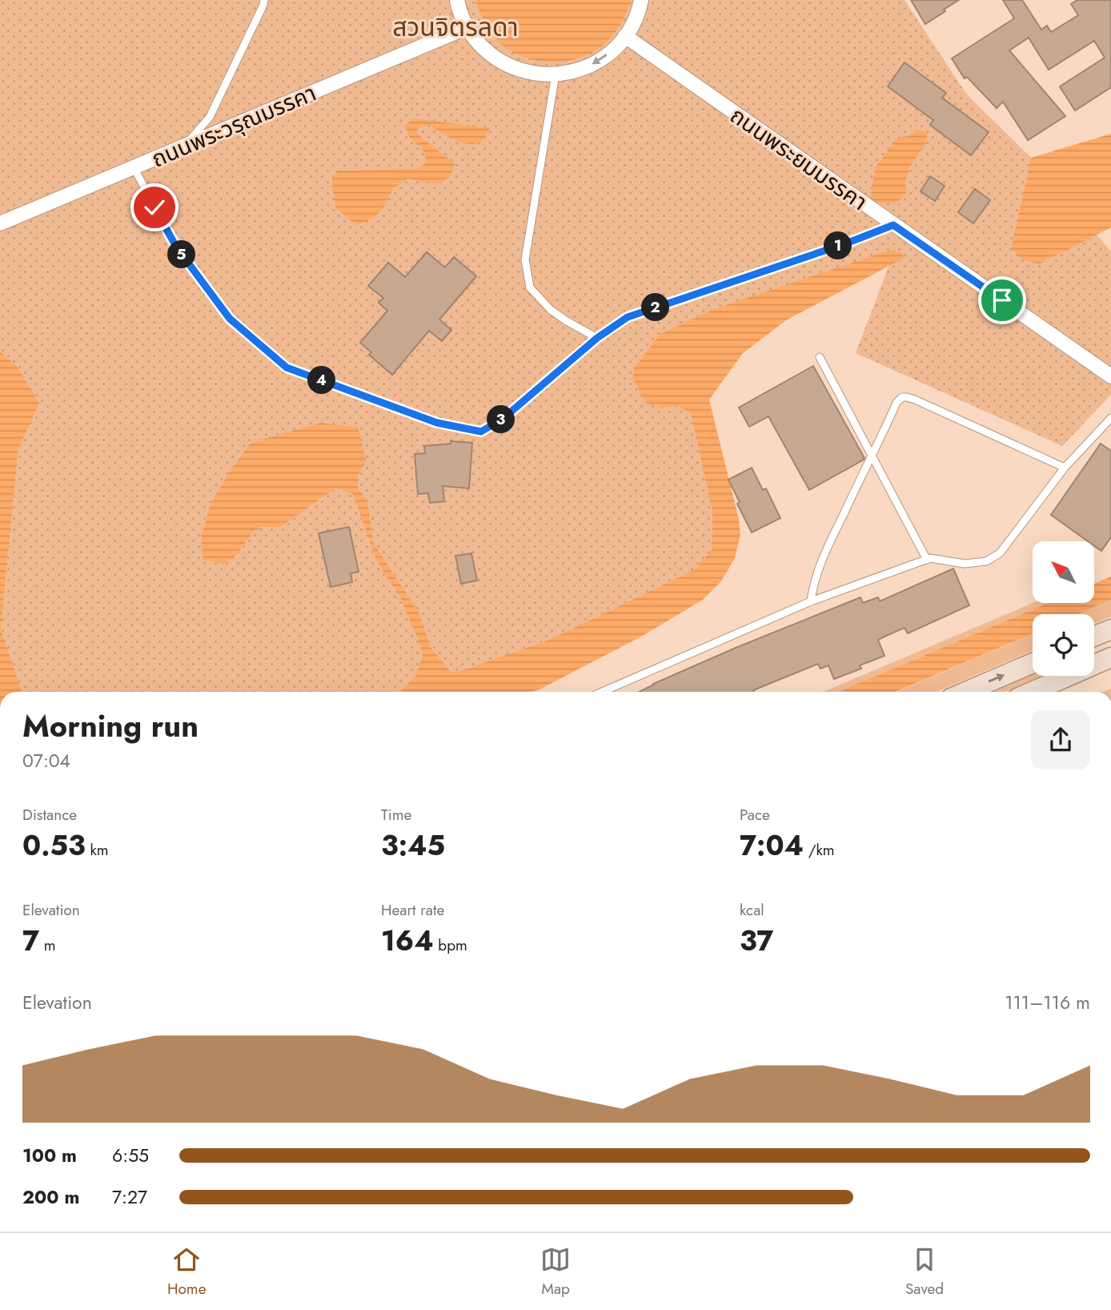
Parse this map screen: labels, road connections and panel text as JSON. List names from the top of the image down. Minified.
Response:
{"streets":{"street":["ถนนพระวรุณมรรคา","ถนนพระยมมรรคา"]},"districts":["สวนจิตรลดา"],"north":"top left","page":{"pins":["1","5","2","4","3"],"heading":["Morning run","07:04"],"stats":[["Distance","0.53 km"],["Time","3:45"],["Pace","7:04 /km"],["Elevation","7 m"],["Heart rate","164 bpm"],["kcal","37"]],"chart":["Elevation","111–116 m"],"list":[{"name":"100 m","note":"6:55"},{"name":"200 m","note":"7:27"}],"tabs":["Home","Map","Saved"]}}
